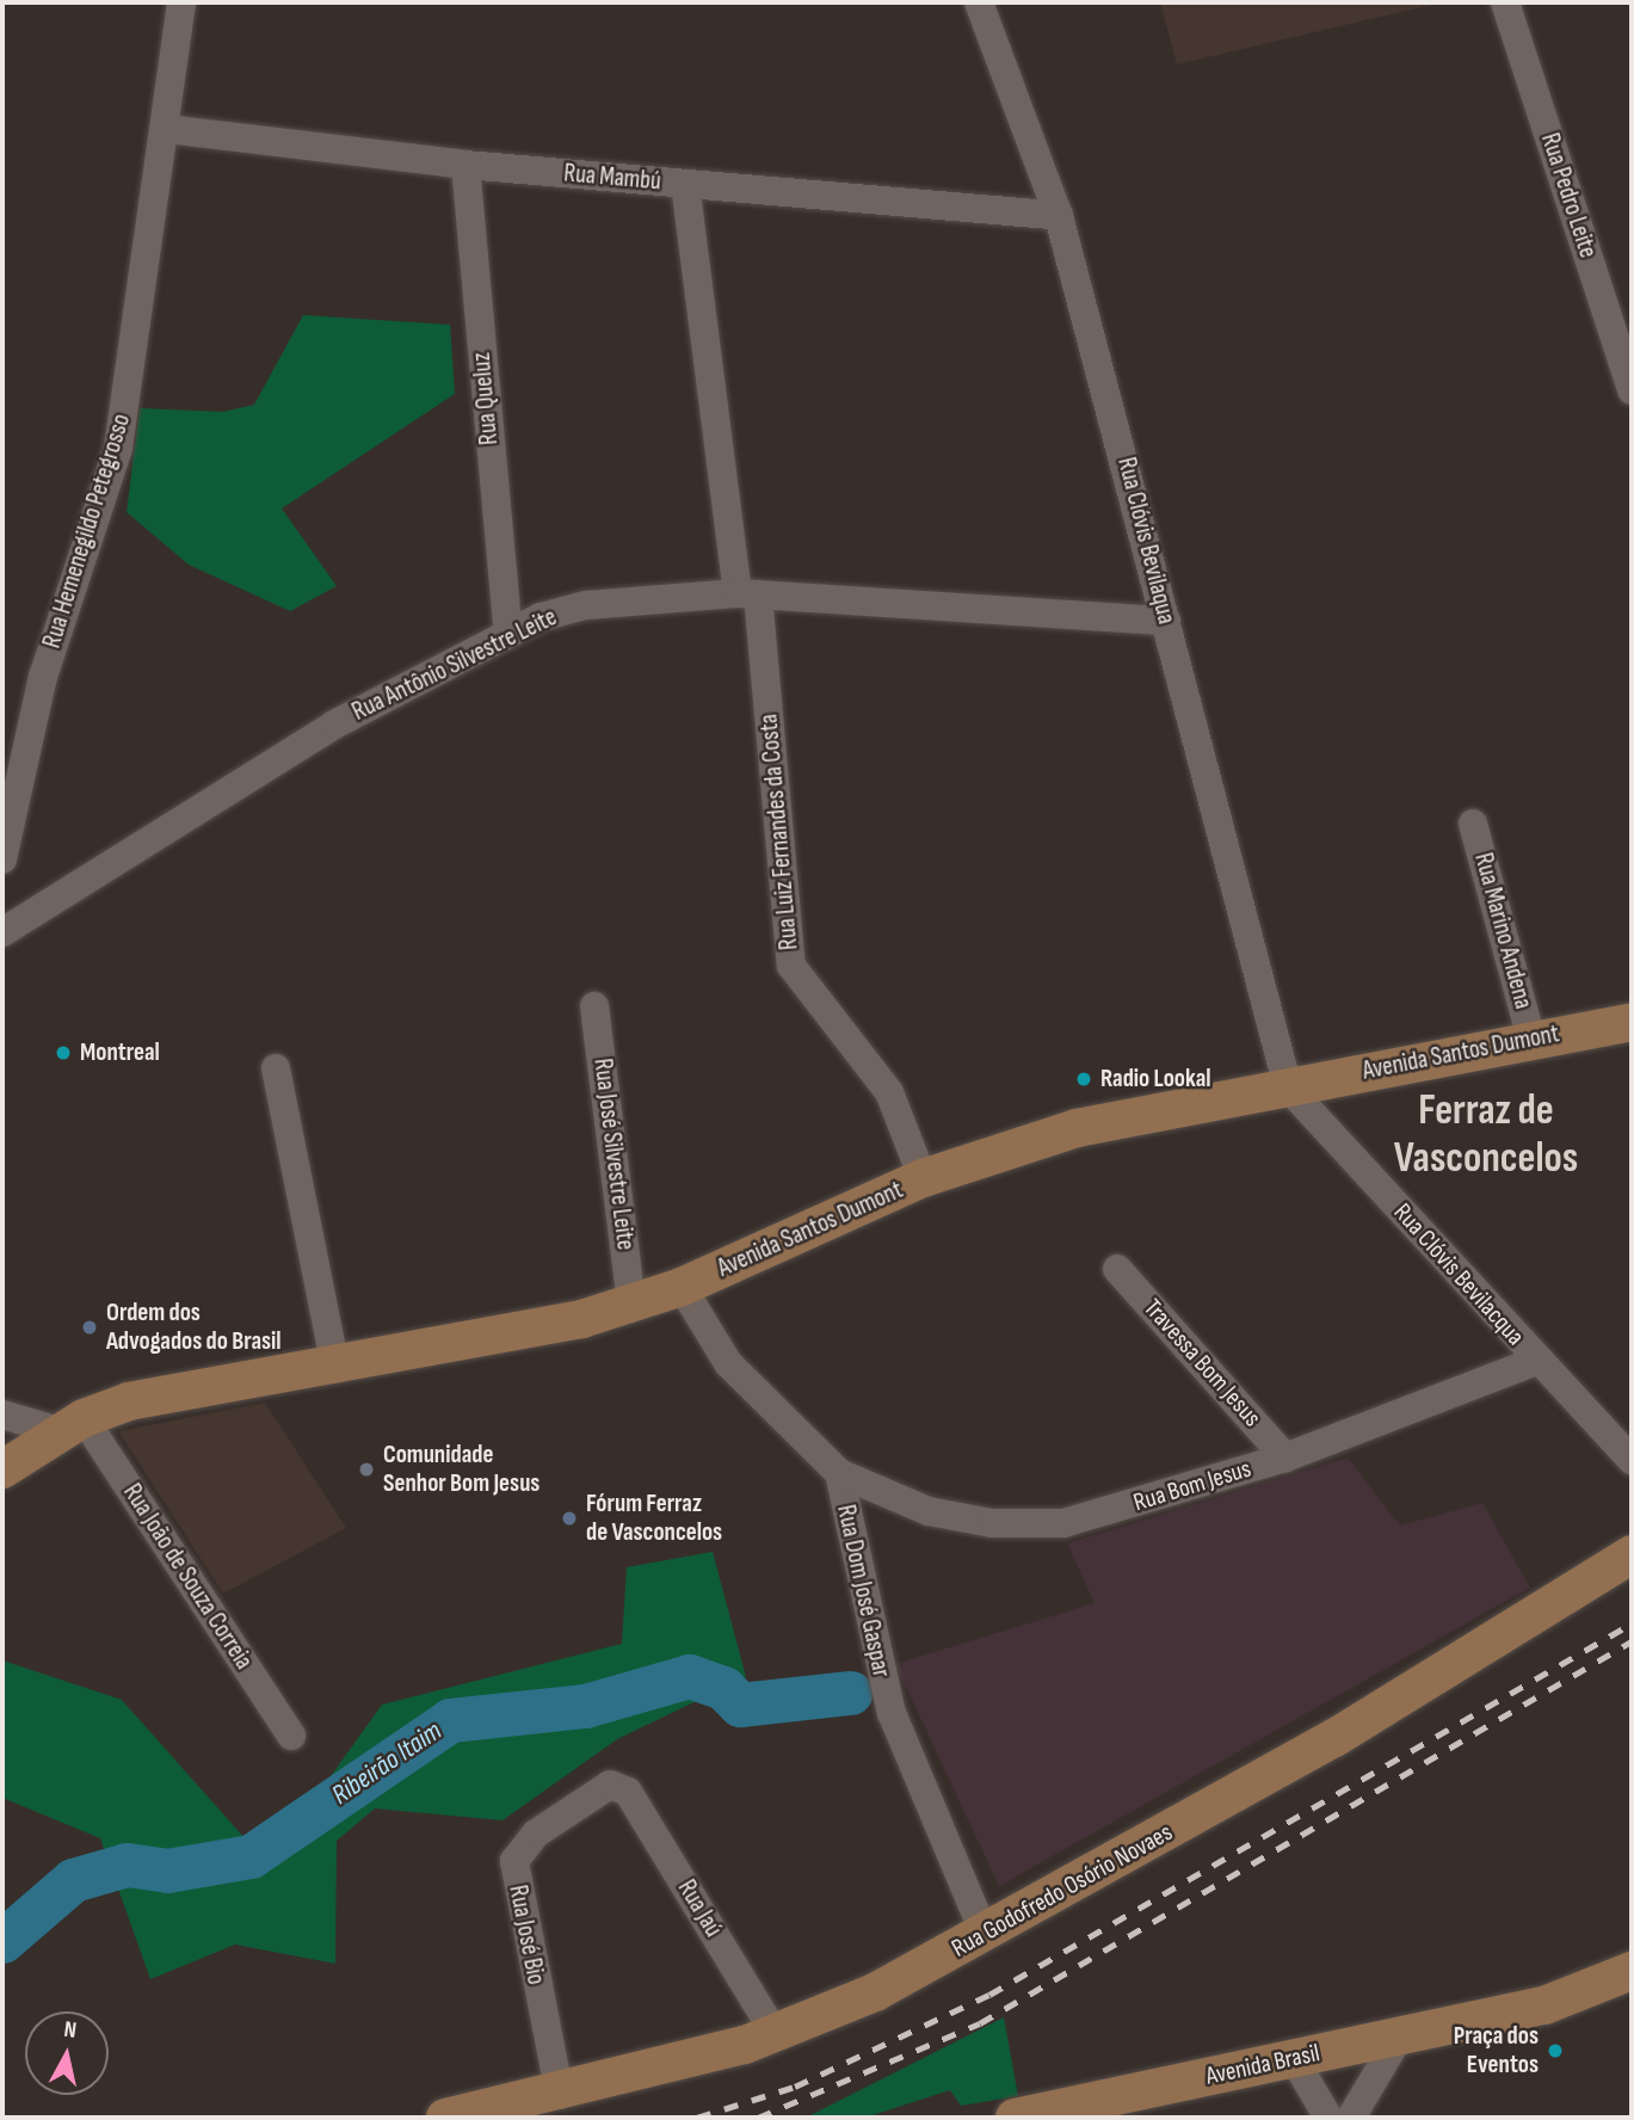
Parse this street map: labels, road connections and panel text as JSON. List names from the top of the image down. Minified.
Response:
{"streets":{"main road":["Avenida Santos Dumont","Rua Godofredo Osório Novaes","Avenida Brasil"],"street":["Rua Mambú","Rua Pedro Leite","Rua Queluz","Rua Hemenegildo Petegrosso","Rua Clóvis Bevilaqua","Rua Antônio Silvestre Leite","Rua Luiz Fernandes da Costa","Rua Marino Andena","Rua José Silvestre Leite","Rua Clóvis Bevilacqua","Travessa Bom Jesus","Rua Bom Jesus","Rua João de Souza Correia","Rua Dom José Gaspar","Rua Jaú","Rua José Bio"]},"crossings":[["Rua Mambú","Rua Queluz"],["Rua Mambú","Rua Hemenegildo Petegrosso"],["Rua Mambú","Rua Clóvis Bevilaqua"],["Rua Mambú","Rua Luiz Fernandes da Costa"],["Rua Queluz","Rua Antônio Silvestre Leite"],["Rua Clóvis Bevilaqua","Rua Antônio Silvestre Leite"],["Rua Clóvis Bevilaqua","Avenida Santos Dumont"],["Rua Clóvis Bevilaqua","Rua Clóvis Bevilacqua"],["Rua Antônio Silvestre Leite","Rua Luiz Fernandes da Costa"],["Rua Luiz Fernandes da Costa","Avenida Santos Dumont"],["Rua Marino Andena","Avenida Santos Dumont"],["Avenida Santos Dumont","Rua José Silvestre Leite"],["Avenida Santos Dumont","Rua Clóvis Bevilacqua"],["Avenida Santos Dumont","Rua João de Souza Correia"],["Avenida Santos Dumont","Rua Dom José Gaspar"],["Rua Clóvis Bevilacqua","Rua Bom Jesus"],["Travessa Bom Jesus","Rua Bom Jesus"],["Rua Bom Jesus","Rua Dom José Gaspar"],["Rua Dom José Gaspar","Rua Godofredo Osório Novaes"],["Rua Godofredo Osório Novaes","Rua Jaú"],["Rua Godofredo Osório Novaes","Rua José Bio"],["Rua Jaú","Rua José Bio"]],"districts":["Ferraz de Vasconcelos"],"water":["Ribeirão Itaim"],"places":["Montreal","Radio Lookal","Ordem dos Advogados do Brasil","Comunidade Senhor Bom Jesus","Fórum Ferraz de Vasconcelos","Praça dos Eventos"],"north":"top"}
